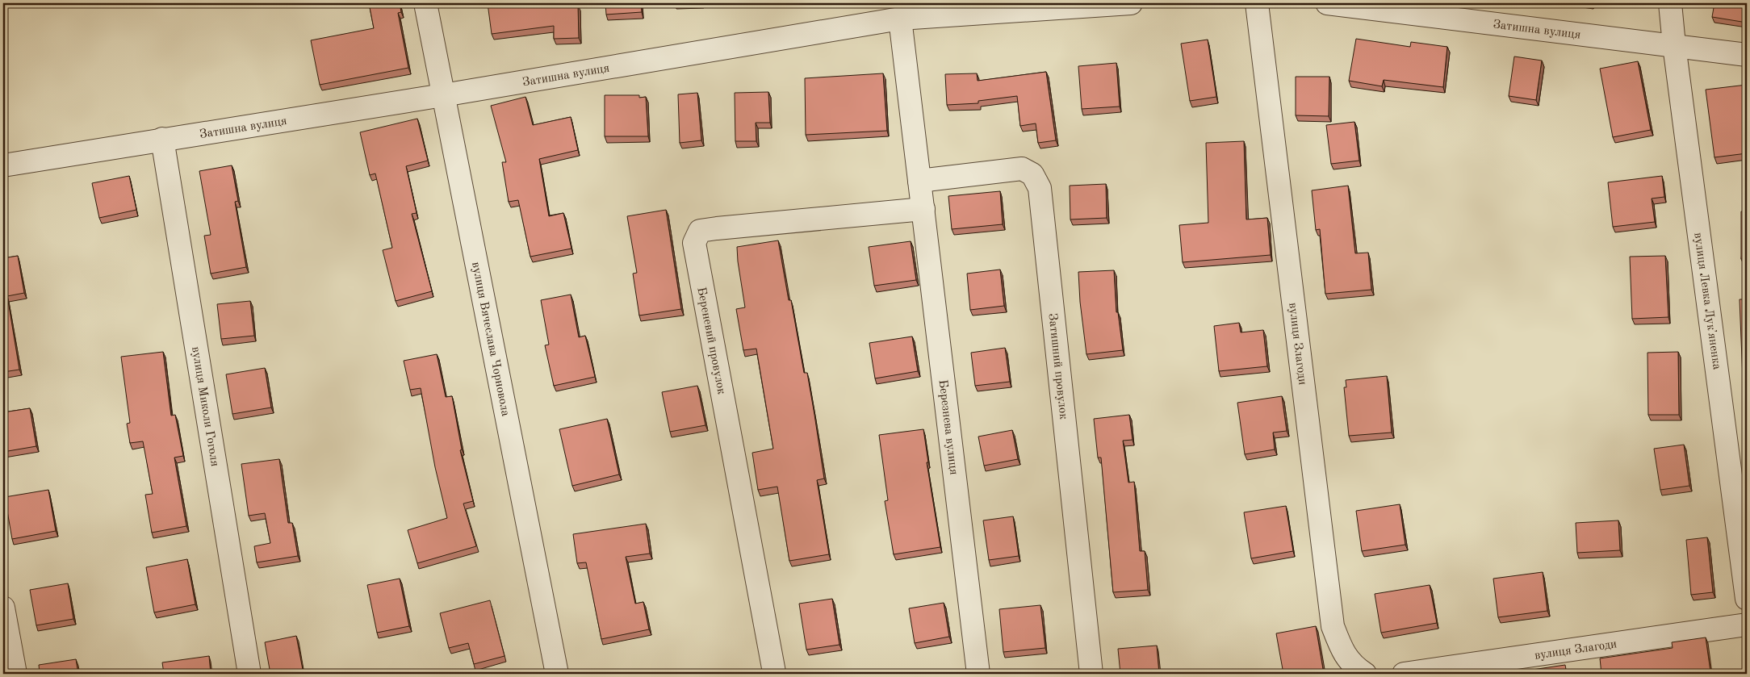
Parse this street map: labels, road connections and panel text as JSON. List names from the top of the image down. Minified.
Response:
{"streets":{"street":["Затишна вулиця","вулиця Левка Лукʼяненка","вулиця Вячеслава Чорновола","Береневий провулок","вулиця Злагоди","Затишний провулок","вулиця Миколи Гоголя","Березнева вулиця"]},"crossings":[["Затишна вулиця","вулиця Левка Лукʼяненка"],["Затишна вулиця","вулиця Вячеслава Чорновола"],["Затишна вулиця","вулиця Миколи Гоголя"],["Затишна вулиця","Березнева вулиця"],["Береневий провулок","Березнева вулиця"],["Затишний провулок","Березнева вулиця"]]}
